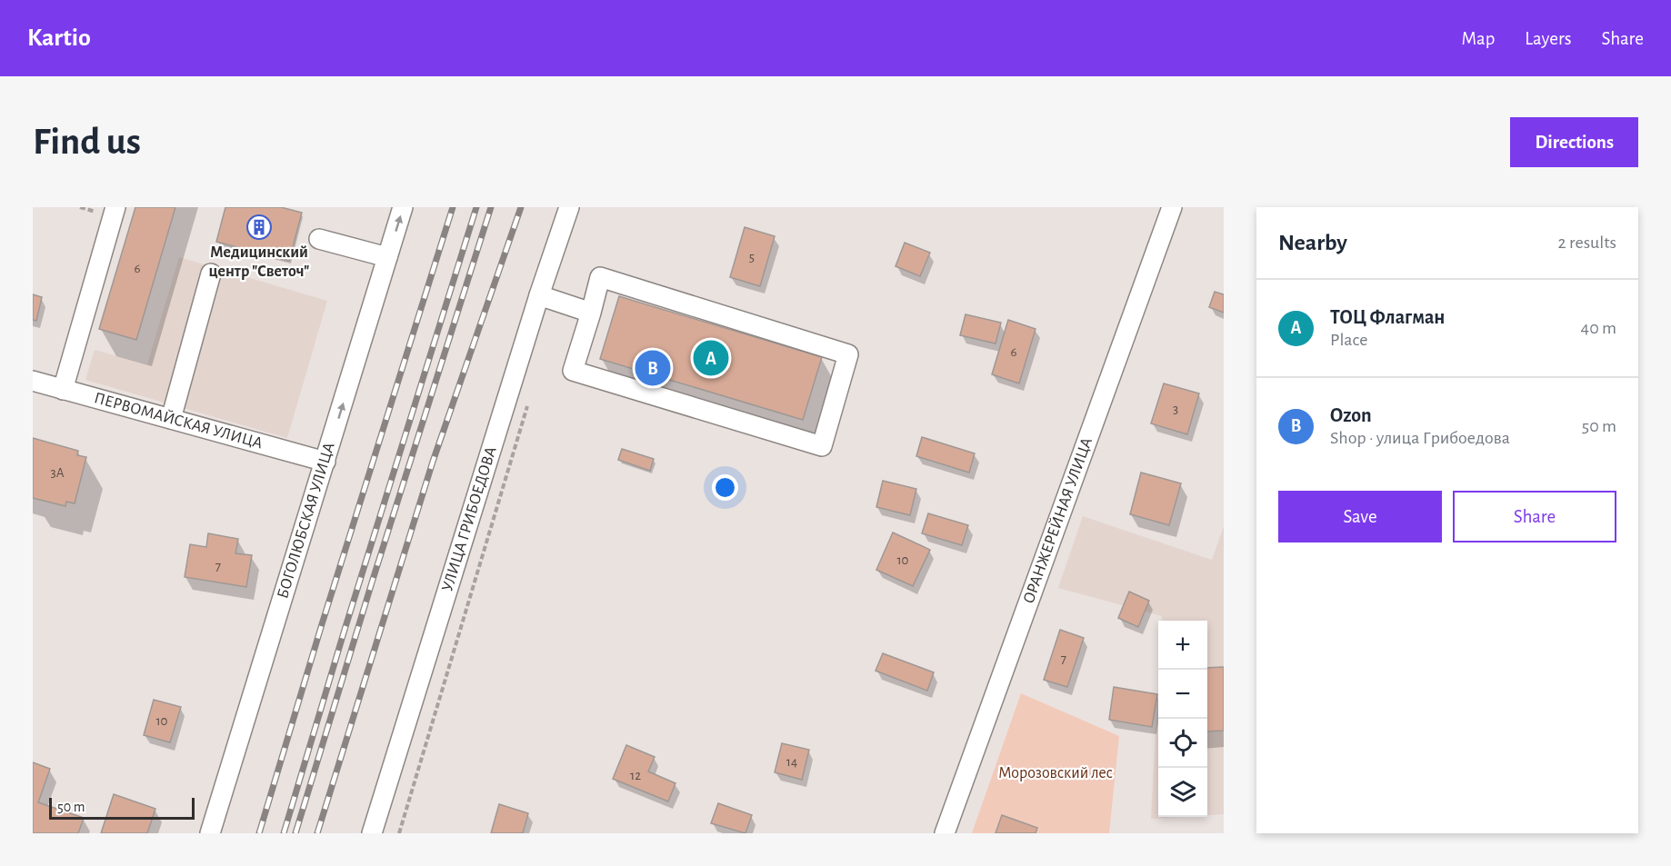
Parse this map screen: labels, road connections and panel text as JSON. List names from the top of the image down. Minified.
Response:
{"streets":{"street":["ПЕРВОМАЙСКАЯ УЛИЦА","УЛИЦА ГРИБОЕДОВА","ОРАНЖЕРЕЙНАЯ УЛИЦА","БОГОЛЮБСКАЯ УЛИЦА"]},"crossings":[["ПЕРВОМАЙСКАЯ УЛИЦА","БОГОЛЮБСКАЯ УЛИЦА"]],"parks":["Морозовский лес"],"places":{"building":["Медицинский центр \"Светоч\""]},"house_numbers":["5","6","6","3","3А","10","7","7","10","14","12"],"scale_bar":"50 m","page":{"header":"Kartio","nav":["Map","Layers","Share"],"buttons":["Directions",["Save","Share"]],"title":"Find us","heading":["Nearby","2 results"],"list":[{"mark":"A","name":"ТОЦ Флагман","note":"Place","value":"40 m"},{"mark":"B","name":"Ozon","note":"Shop · улица Грибоедова","value":"50 m"}],"pins":["A","B"],"map_buttons":["+","−"],"scale":"50 m"}}
